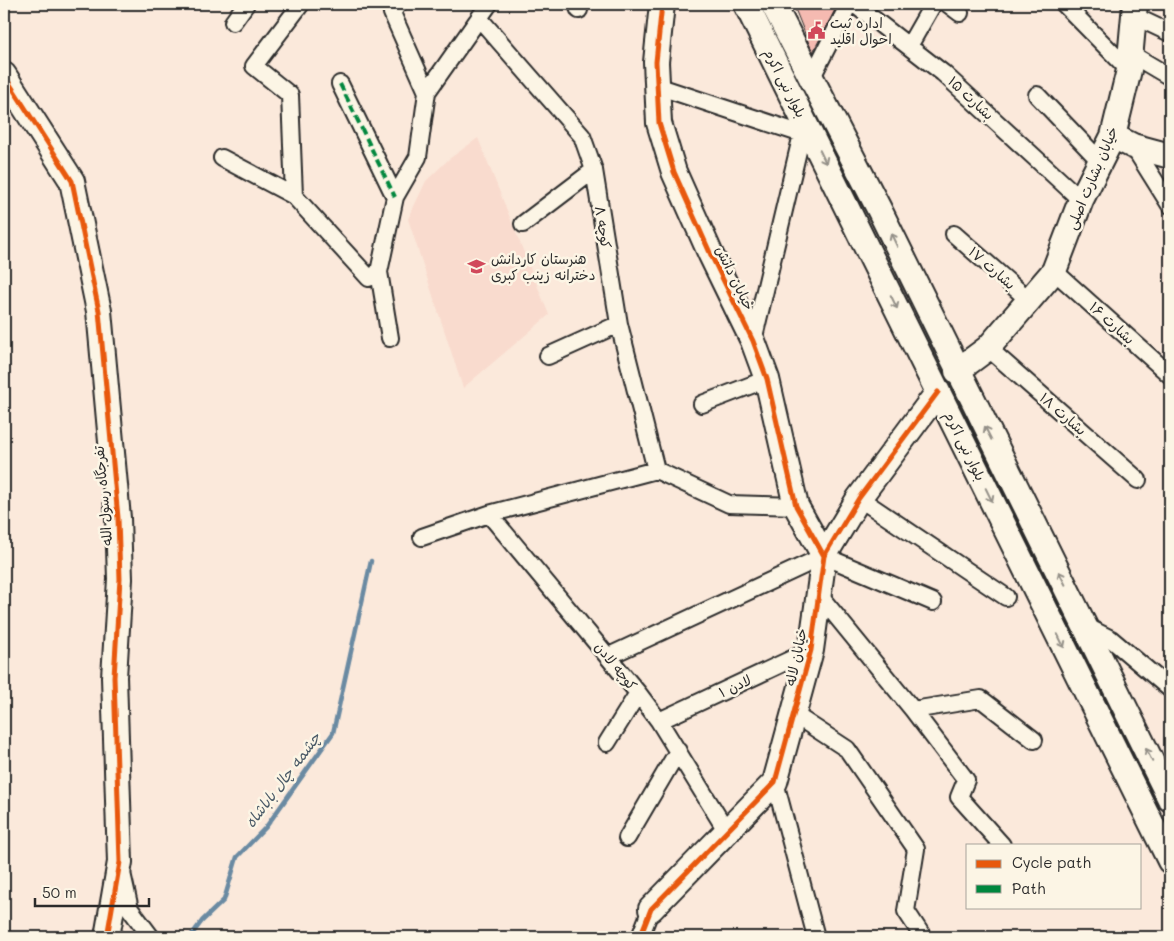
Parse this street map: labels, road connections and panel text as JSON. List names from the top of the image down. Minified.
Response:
{"streets":{"street":["بلوار نبی اکرم","بشارت ۱۵","خیابان بشارت اصلی","کوچه ۸","بشارت ۱۷","خیابان دانش","بشارت ۱۶","بشارت ۱۸","تفرجگاه رسول الله","خیابان لاله","کوچه لادن","لادن ۱"]},"crossings":[["بلوار نبی اکرم","خیابان بشارت اصلی"],["بلوار نبی اکرم","خیابان لاله"],["بشارت ۱۵","خیابان بشارت اصلی"],["خیابان بشارت اصلی","بشارت ۱۷"],["خیابان بشارت اصلی","بشارت ۱۶"],["خیابان بشارت اصلی","بشارت ۱۸"],["خیابان دانش","خیابان لاله"],["خیابان لاله","کوچه لادن"],["خیابان لاله","لادن ۱"],["کوچه لادن","لادن ۱"]],"water":["چشمه چال باباشاه"],"places":{"public building":["اداره ثبت احوال اقلید"],"school or university":["هنرستان کاردانش دخترانه زینب کبری"]},"legend":["Cycle path","Path"],"scale_bar":"50 m"}
